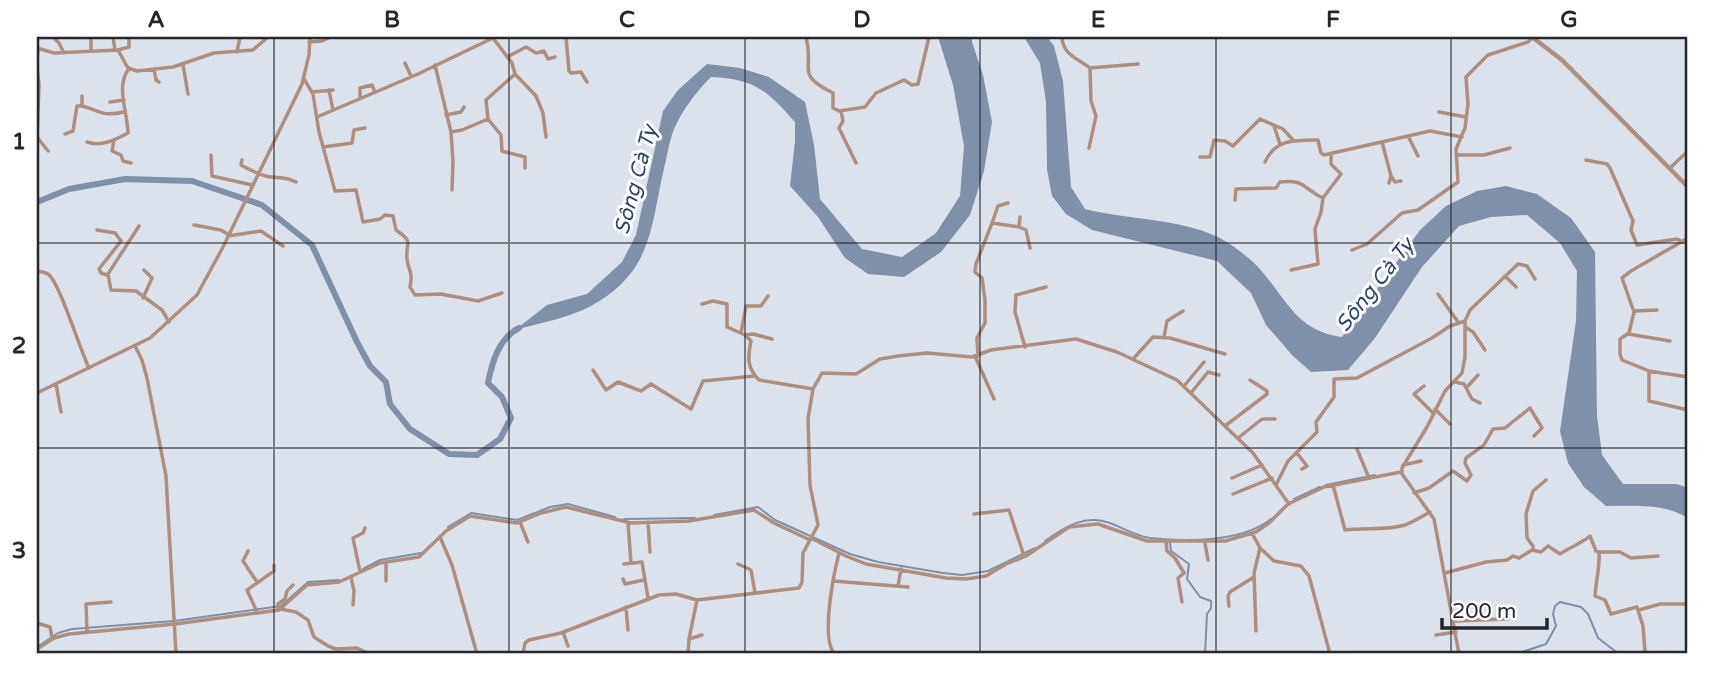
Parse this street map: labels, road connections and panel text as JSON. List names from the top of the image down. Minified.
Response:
{"water":["Sông Cà Ty"],"scale_bar":"200 m","grid":{"columns":["A","B","C","D","E","F","G"],"rows":["1","2","3"]}}
